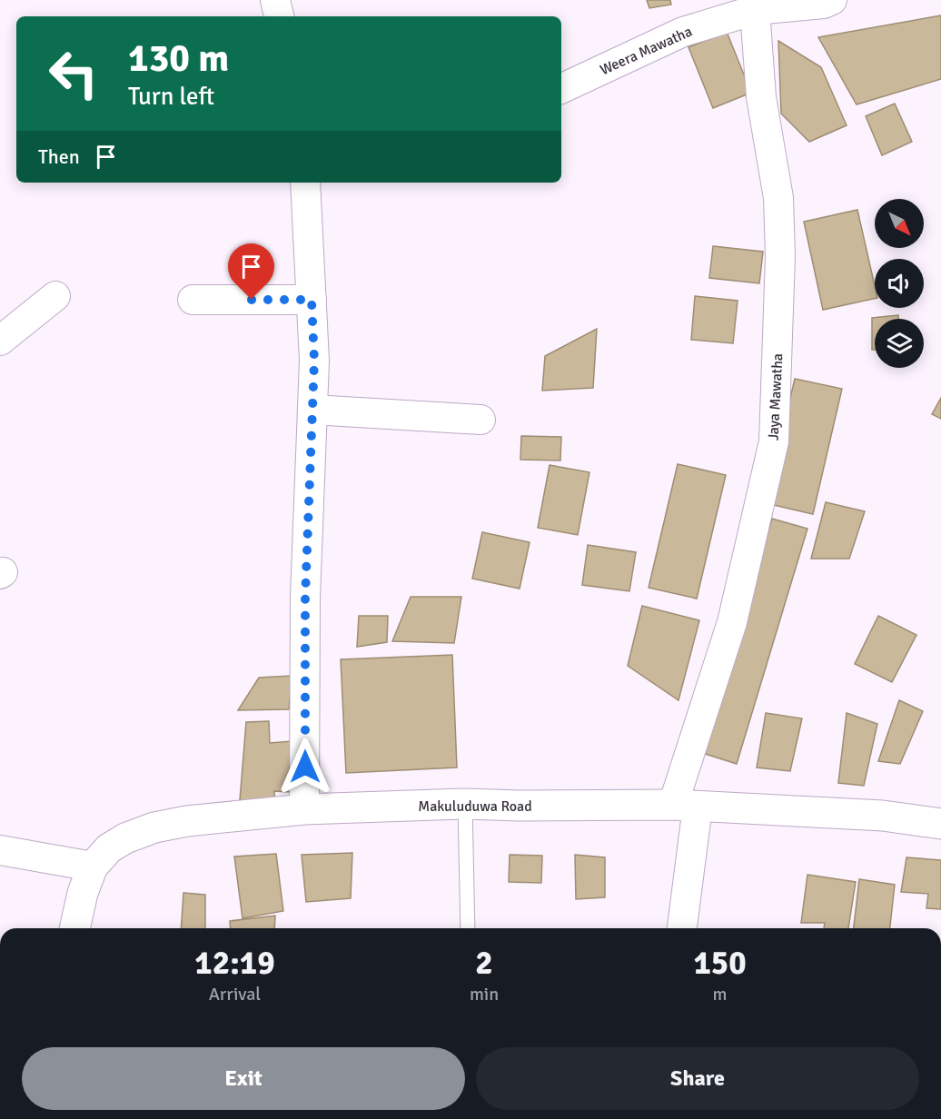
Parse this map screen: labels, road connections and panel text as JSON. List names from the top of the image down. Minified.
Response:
{"streets":{"street":["Weera Mawatha","Jaya Mawatha","Makuluduwa Road"]},"crossings":[["Weera Mawatha","Jaya Mawatha"],["Jaya Mawatha","Makuluduwa Road"]],"north":"bottom right","page":{"turn":["130 m","Turn left"],"then":"Then","eta":["12:19","Arrival","2","min","150","m"],"buttons":["Exit","Share"]}}
